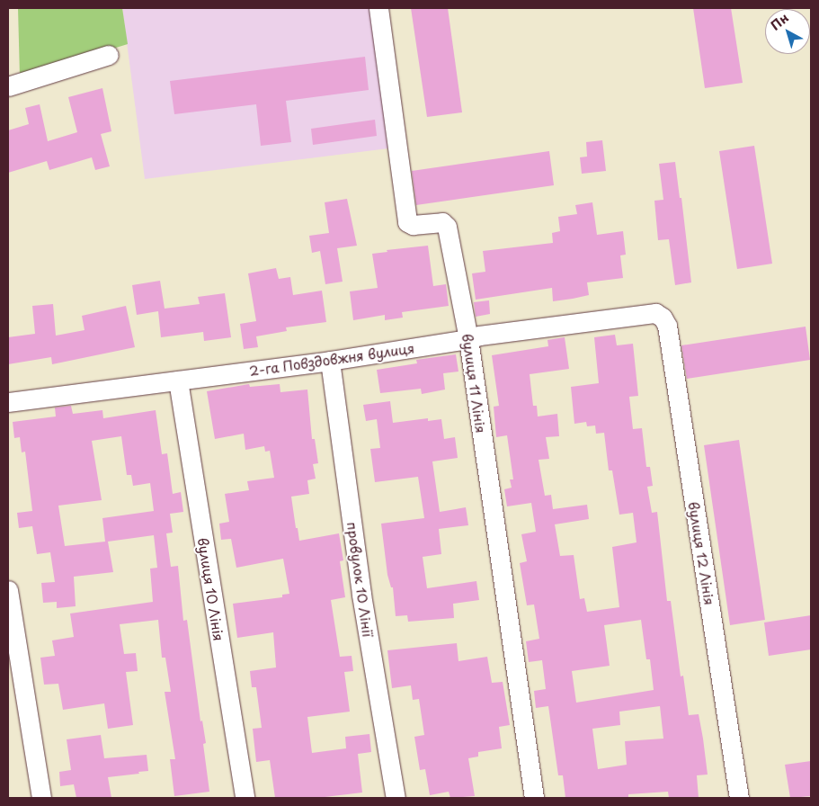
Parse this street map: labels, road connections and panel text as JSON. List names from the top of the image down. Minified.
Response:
{"streets":{"street":["2-га Повздовжня вулиця","вулиця 11 Лінія","вулиця 12 Лінія","провулок 10 Лінії","вулиця 10 Лінія"]},"crossings":[["2-га Повздовжня вулиця","вулиця 11 Лінія"],["2-га Повздовжня вулиця","вулиця 12 Лінія"],["2-га Повздовжня вулиця","провулок 10 Лінії"],["2-га Повздовжня вулиця","вулиця 10 Лінія"]],"north":"top left"}
